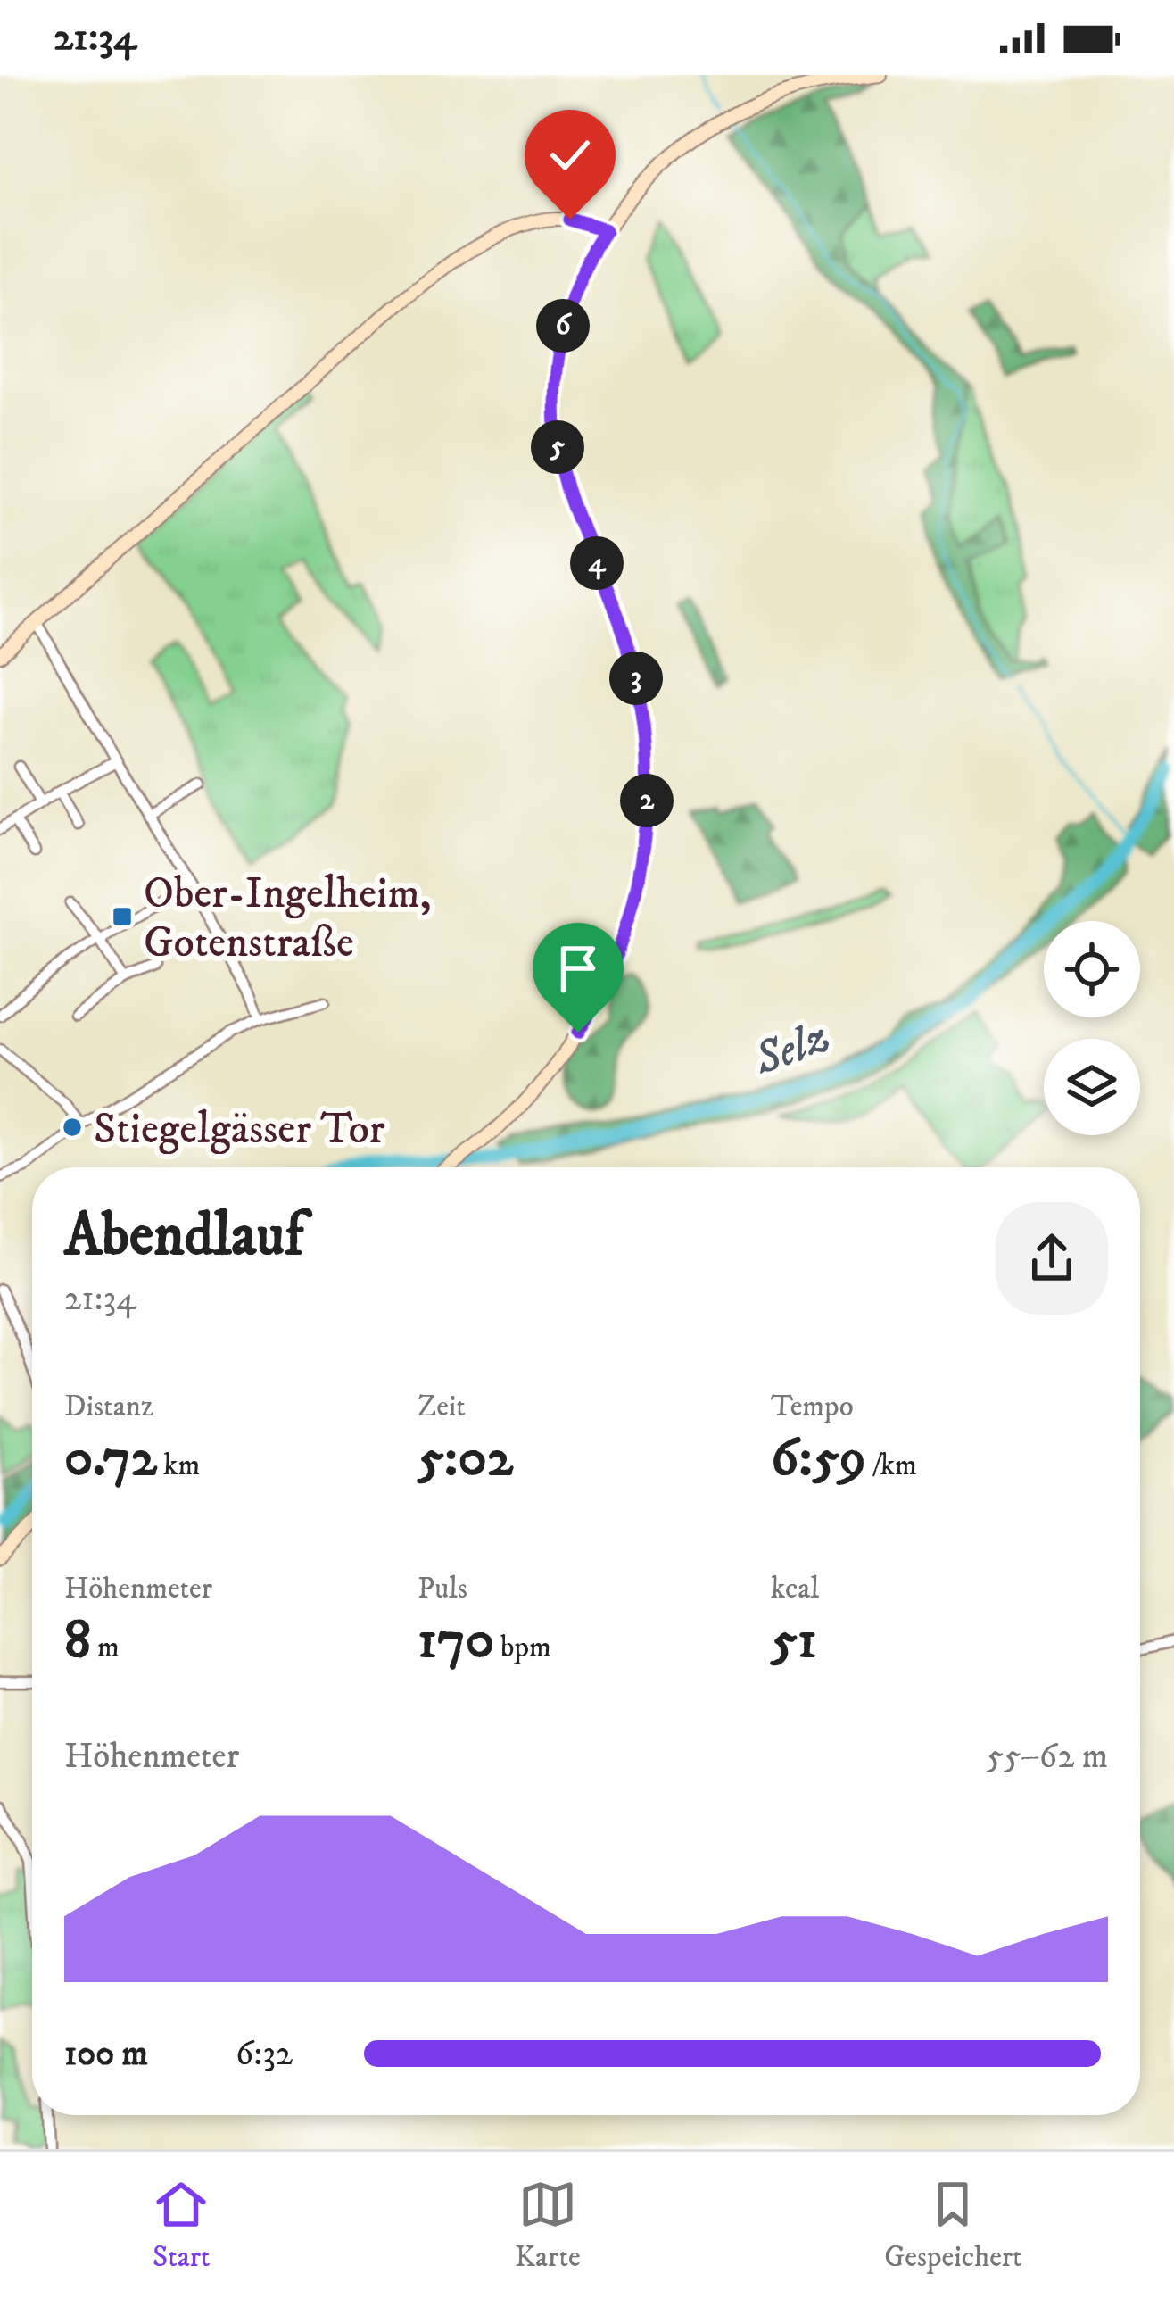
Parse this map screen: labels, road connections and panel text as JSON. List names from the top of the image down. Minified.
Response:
{"water":["Selz"],"places":{"transit":["Ober-Ingelheim, Gotenstraße"],"other":["Stiegelgässer Tor"]},"page":{"status":"21:34","pins":["6","5","4","3","2"],"heading":["Abendlauf","21:34"],"stats":[["Distanz","0.72 km"],["Zeit","5:02"],["Tempo","6:59 /km"],["Höhenmeter","8 m"],["Puls","170 bpm"],["kcal","51"]],"chart":["Höhenmeter","55–62 m"],"list":[{"name":"100 m","note":"6:32"}],"tabs":["Start","Karte","Gespeichert"]}}
